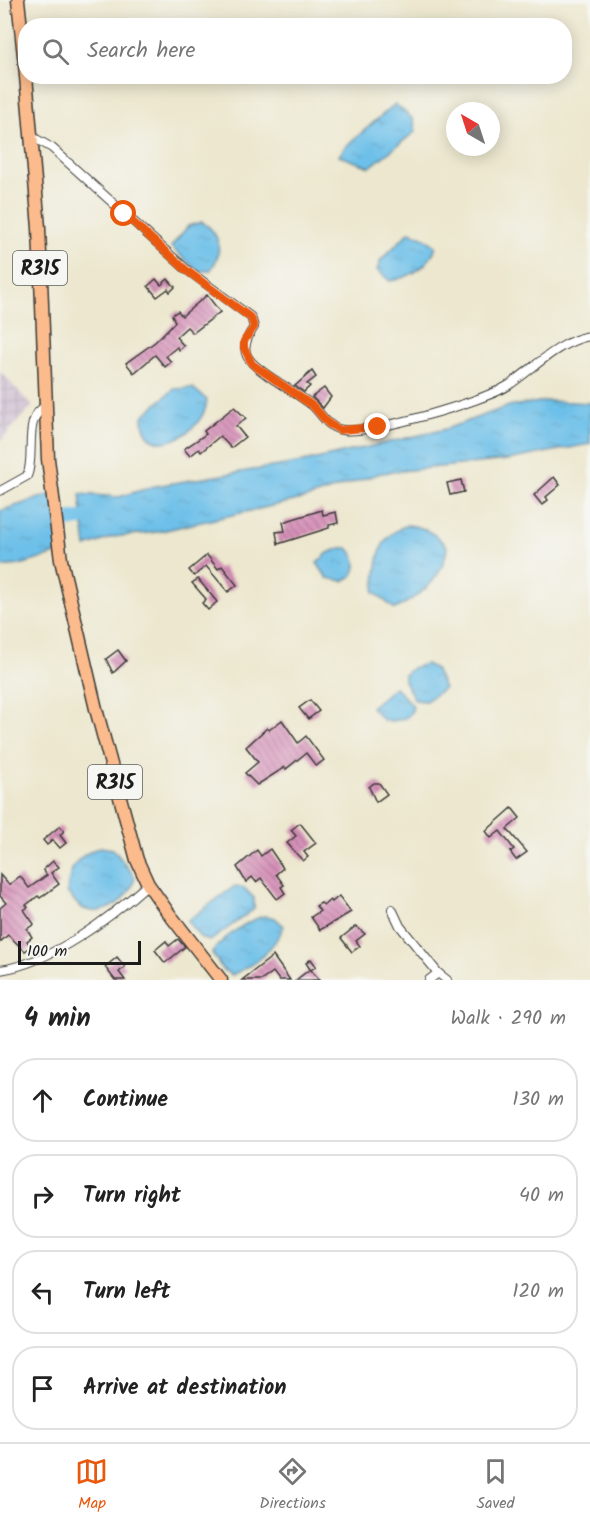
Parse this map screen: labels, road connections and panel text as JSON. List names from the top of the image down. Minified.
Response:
{"streets":{"main road":["R315"]},"scale_bar":"100 m","north":"top left","page":{"search":"Search here","scale":"100 m","heading":["4 min","Walk · 290 m"],"list":[["Continue","130 m"],["Turn right","40 m"],["Turn left","120 m"],"Arrive at destination"],"nav":["Map","Directions","Saved"]}}
